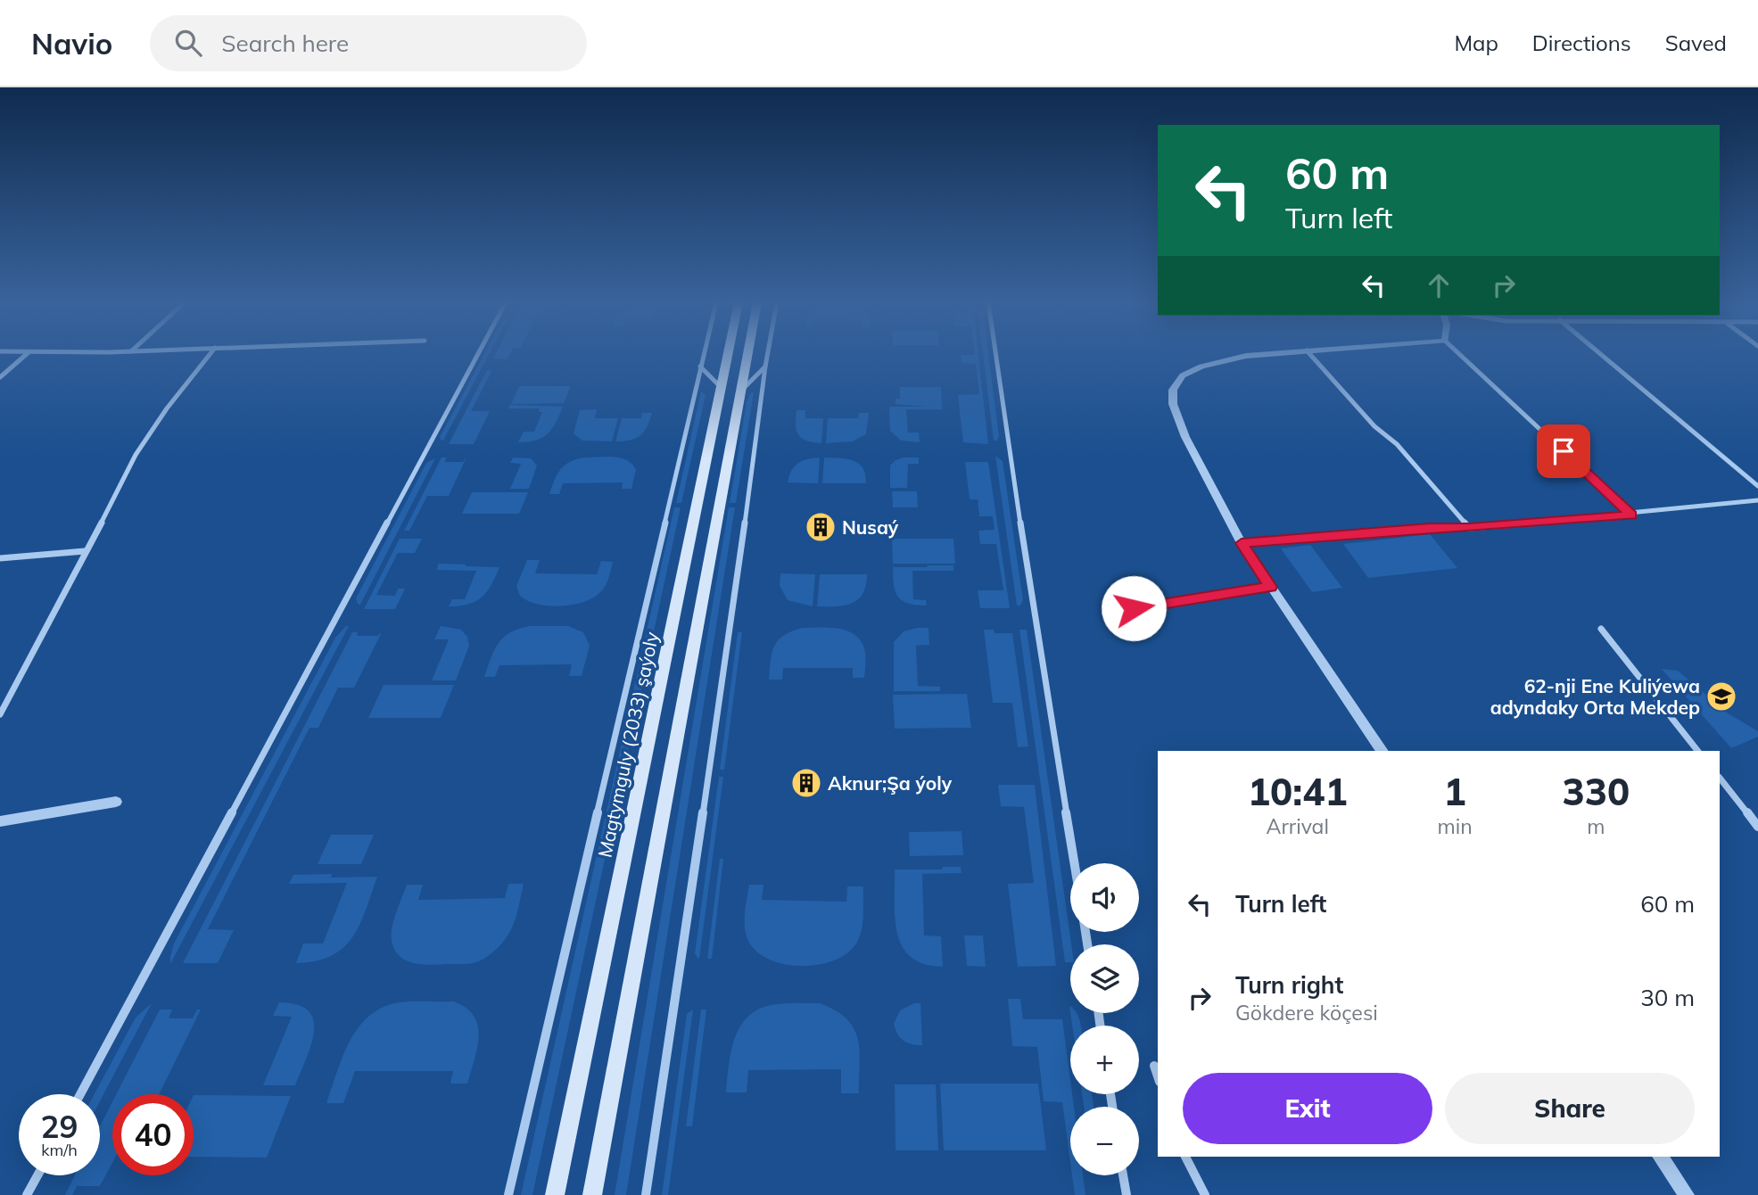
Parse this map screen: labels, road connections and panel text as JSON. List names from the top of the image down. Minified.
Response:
{"streets":{"main road":["Magtymguly (2033) şaýoly"]},"places":{"building":["Nusaý","Aknur;Şa ýoly"],"school or university":["62-nji Ene Kuliýewa adyndaky Orta Mekdep"]},"page":{"header":"Navio","search":"Search here","nav":["Map","Directions","Saved"],"turn":["60 m","Turn left"],"eta":["10:41","Arrival","1","min","330","m"],"list":[{"name":"Turn left","value":"60 m"},{"name":"Turn right","note":"Gökdere köçesi","value":"30 m"}],"map_buttons":["+","−"],"buttons":["Exit","Share"],"speed":"29 km/h","limit":"40"}}
